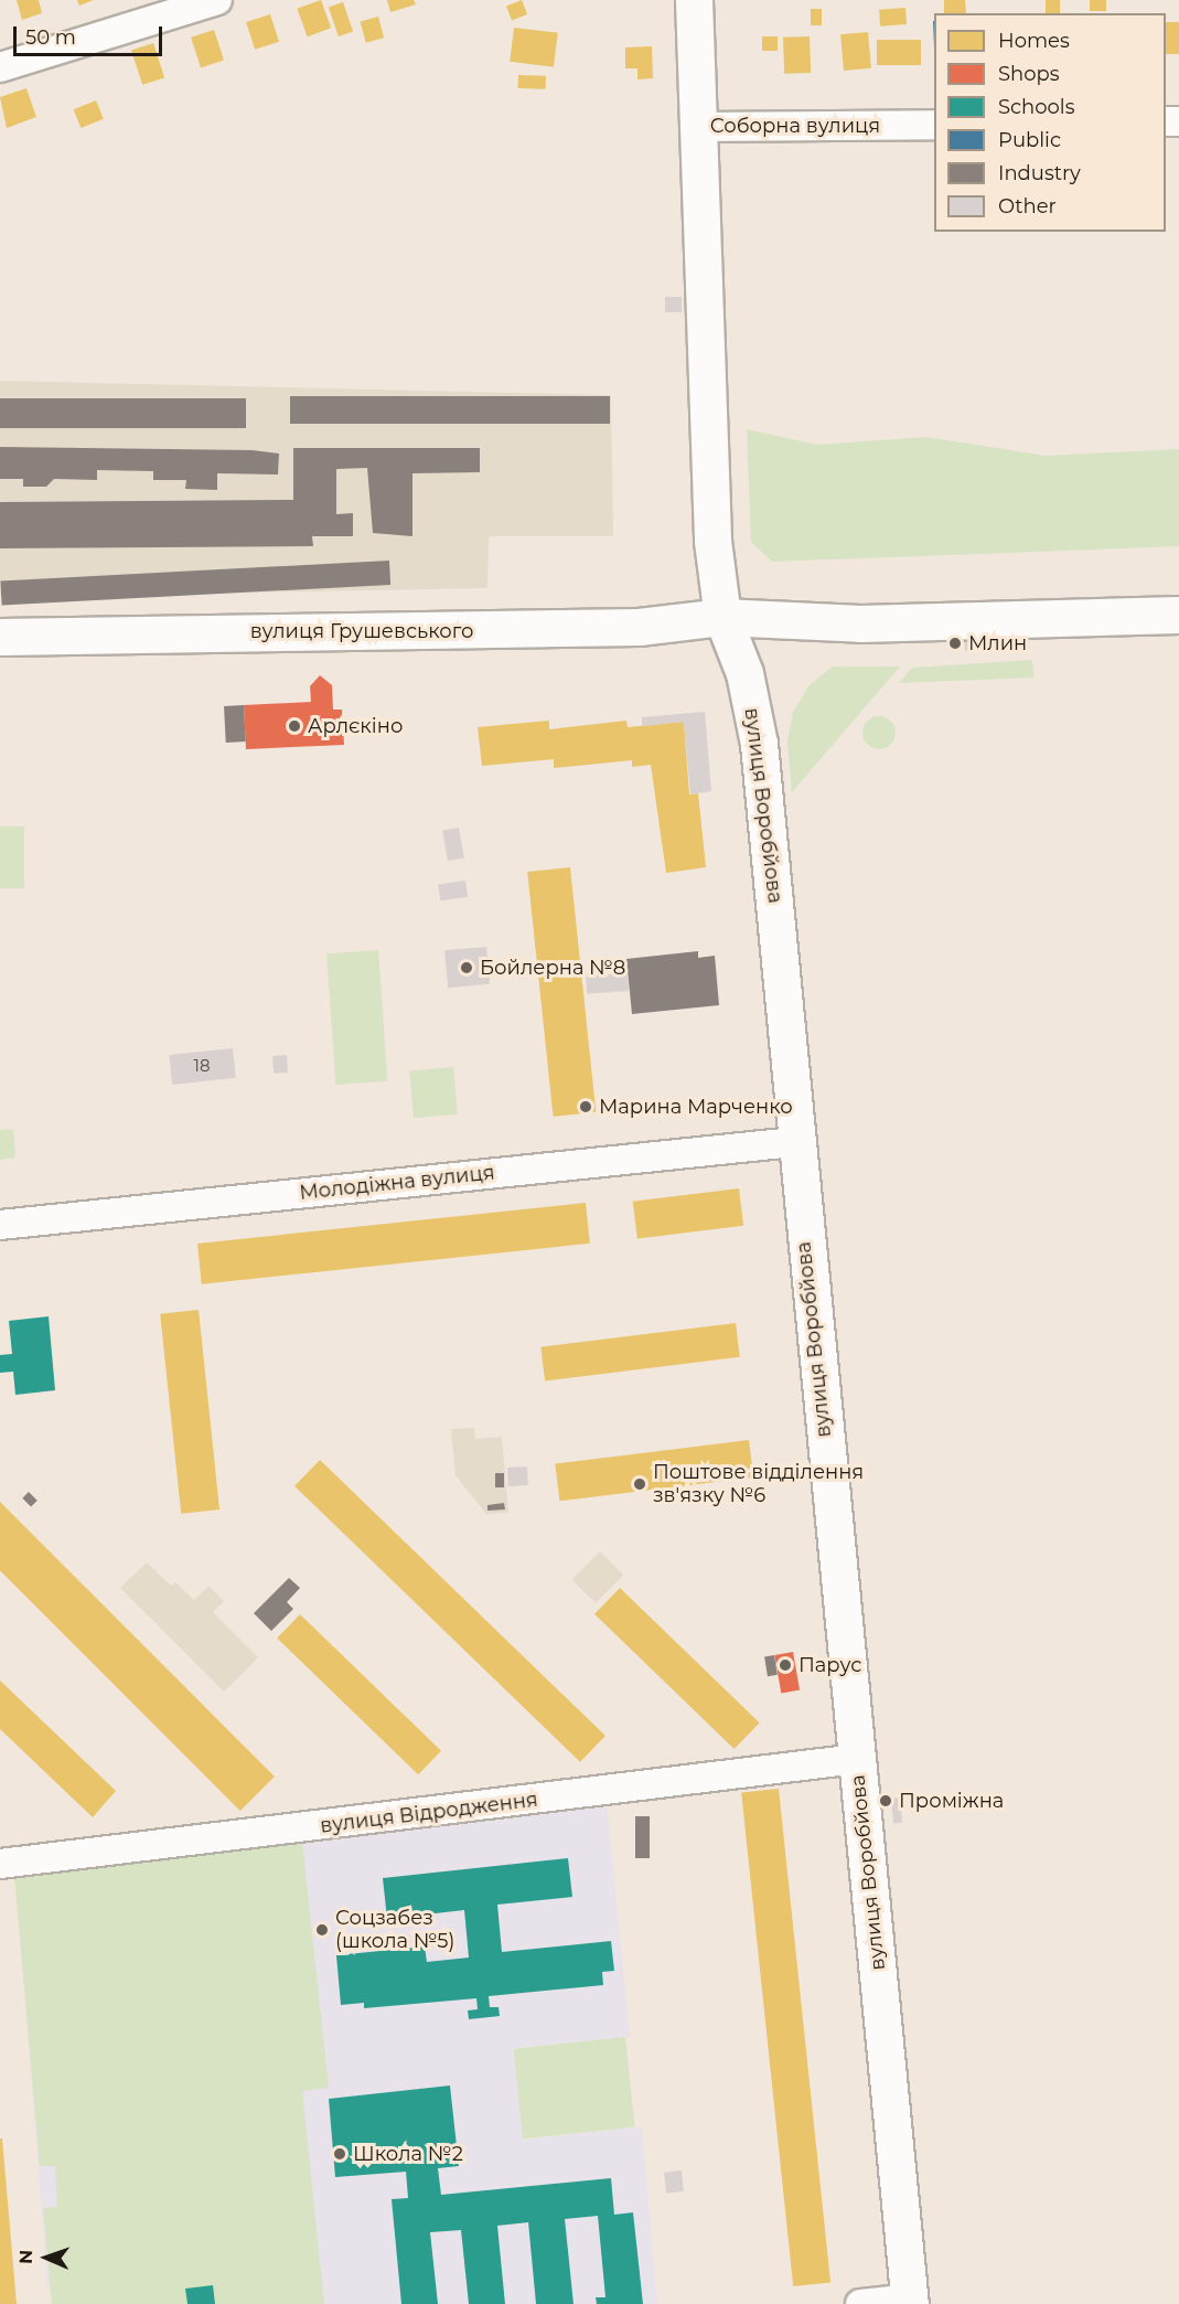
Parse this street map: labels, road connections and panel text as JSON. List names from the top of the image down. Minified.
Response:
{"streets":{"main road":["Соборна вулиця","вулиця Грушевського","вулиця Воробйова"],"street":["Молодіжна вулиця","вулиця Відродження"]},"crossings":[["Соборна вулиця","вулиця Воробйова"],["вулиця Грушевського","вулиця Воробйова"],["вулиця Воробйова","Молодіжна вулиця"],["вулиця Воробйова","вулиця Відродження"]],"places":["Млин","Арлєкіно","Бойлерна №8","Марина Марченко","Поштове відділення зв'язку №6","Парус","Проміжна","Соцзабез (школа №5)","Школа №2"],"house_numbers":["18"],"legend":["Homes","Shops","Schools","Public","Industry","Other"],"scale_bar":"50 m","north":"left"}
